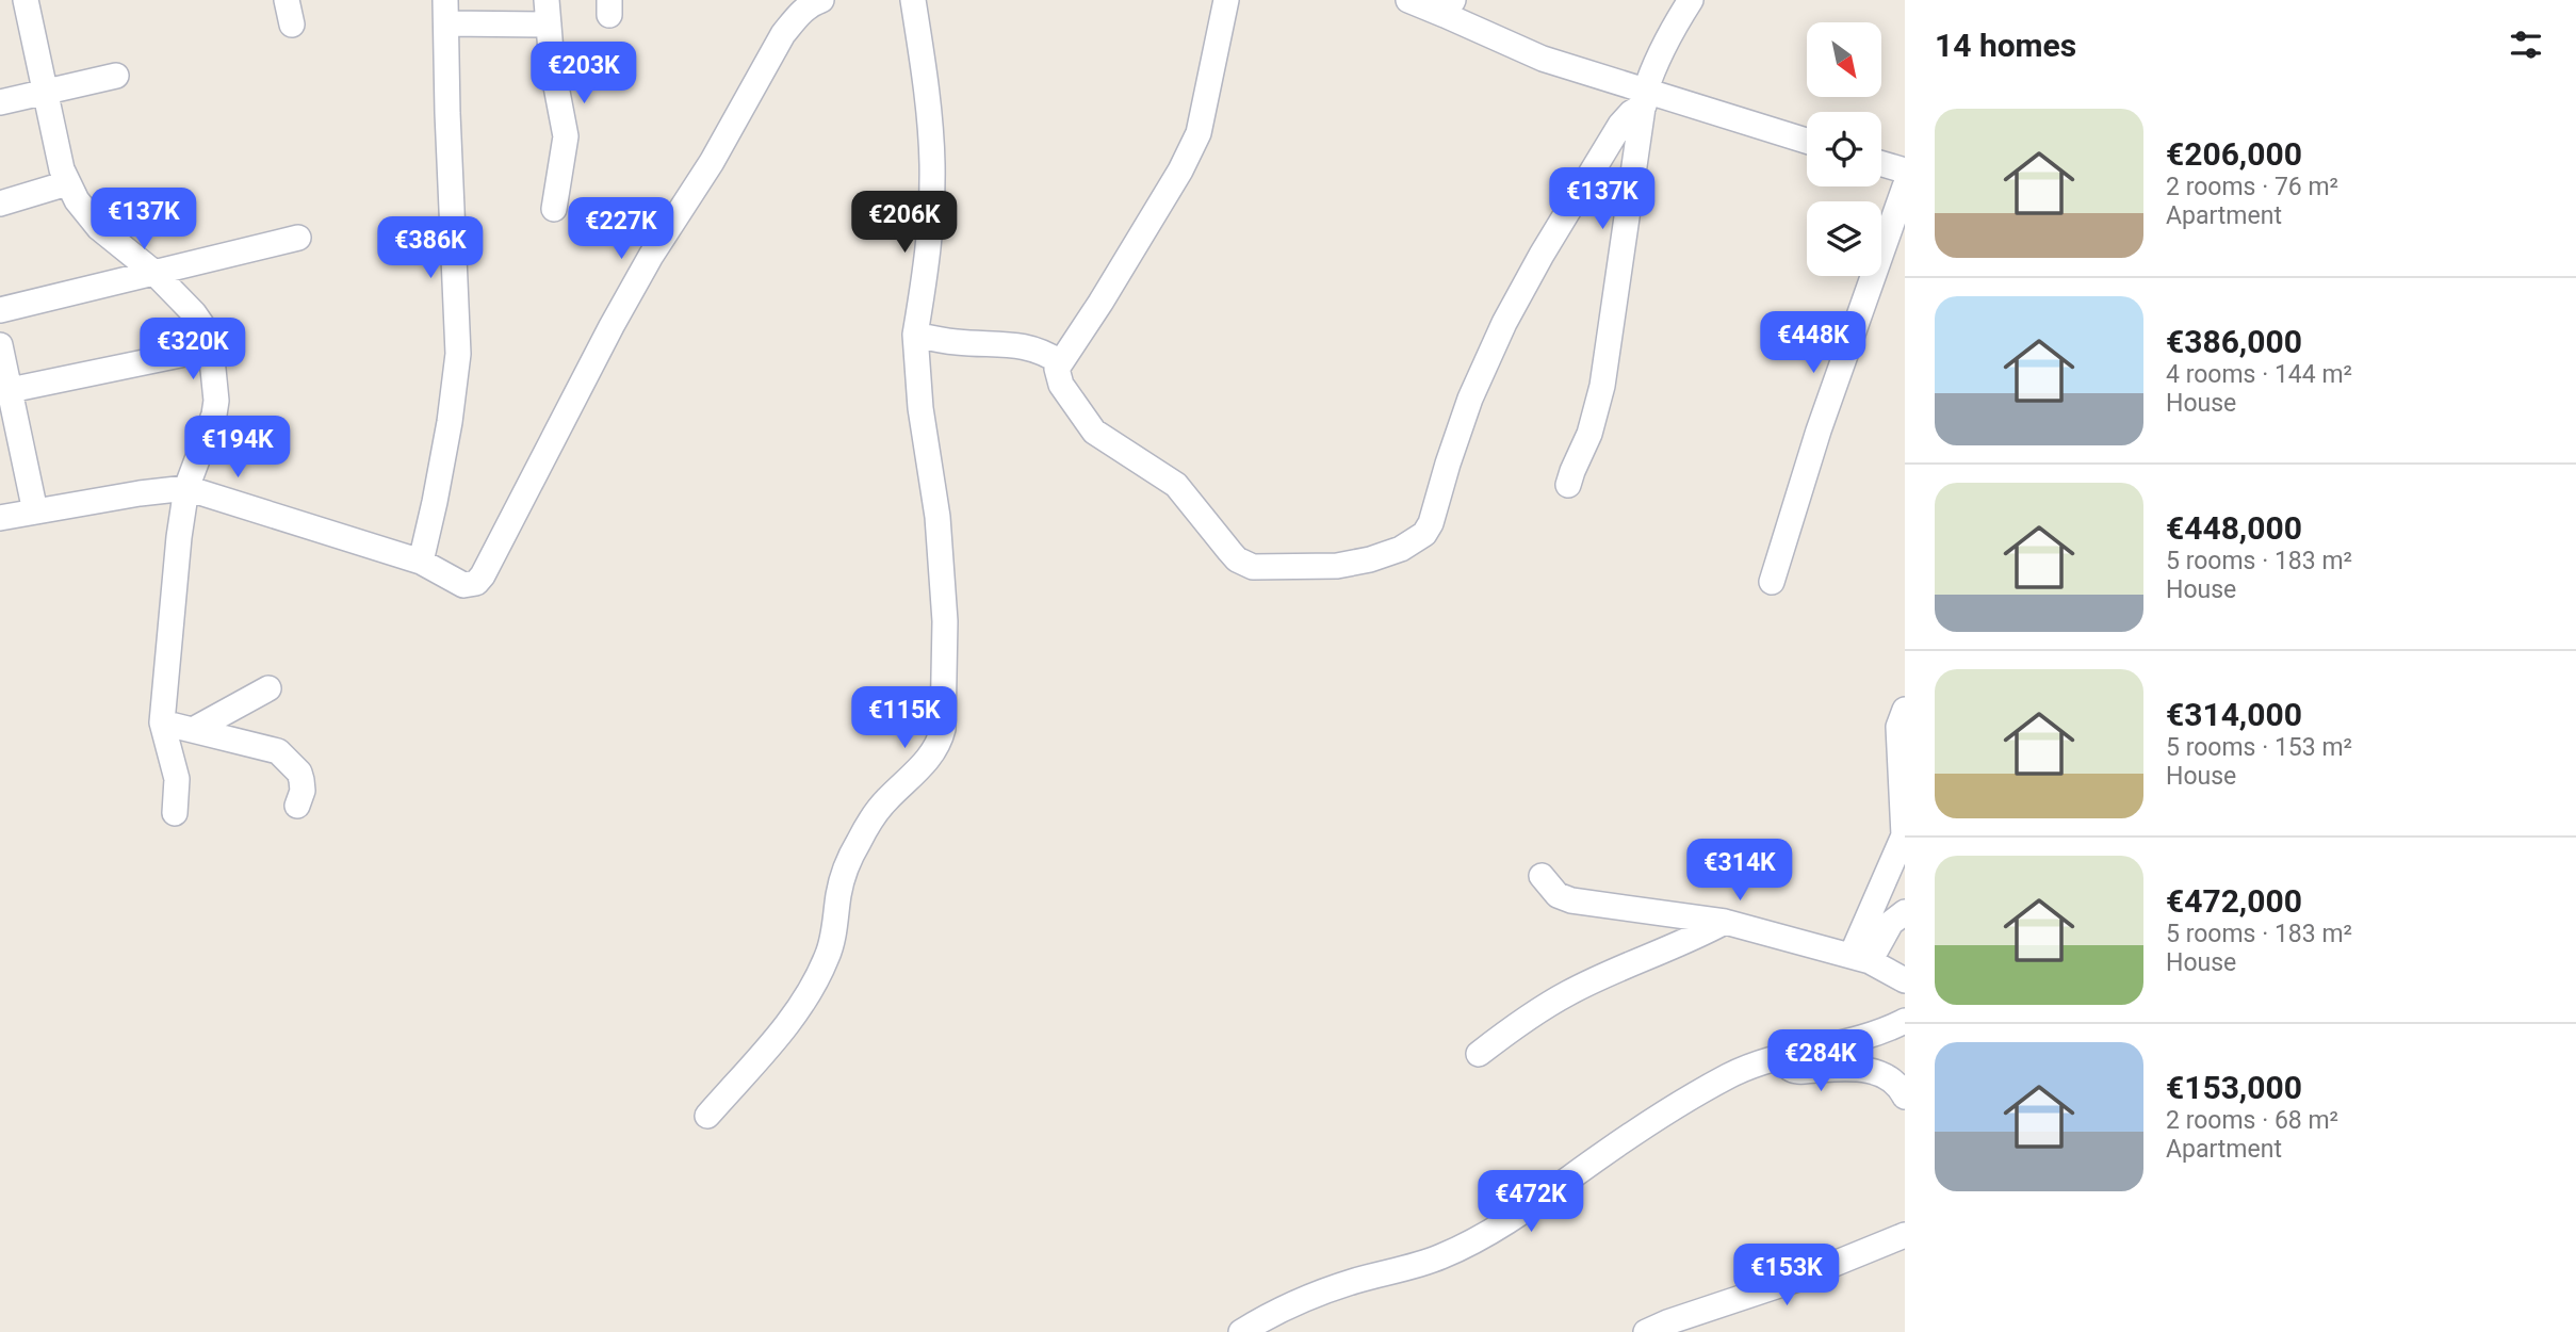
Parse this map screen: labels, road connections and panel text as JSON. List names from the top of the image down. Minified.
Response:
{"north":"bottom right","page":{"heading":"14 homes","price":["€203K","€137K","€137K","€206K","€227K","€386K","€448K","€320K","€194K","€115K","€314K","€284K","€472K","€153K"],"list":[{"name":"€206,000","note":"2 rooms · 76 m² · Apartment"},{"name":"€386,000","note":"4 rooms · 144 m² · House"},{"name":"€448,000","note":"5 rooms · 183 m² · House"},{"name":"€314,000","note":"5 rooms · 153 m² · House"},{"name":"€472,000","note":"5 rooms · 183 m² · House"},{"name":"€153,000","note":"2 rooms · 68 m² · Apartment"}]}}
